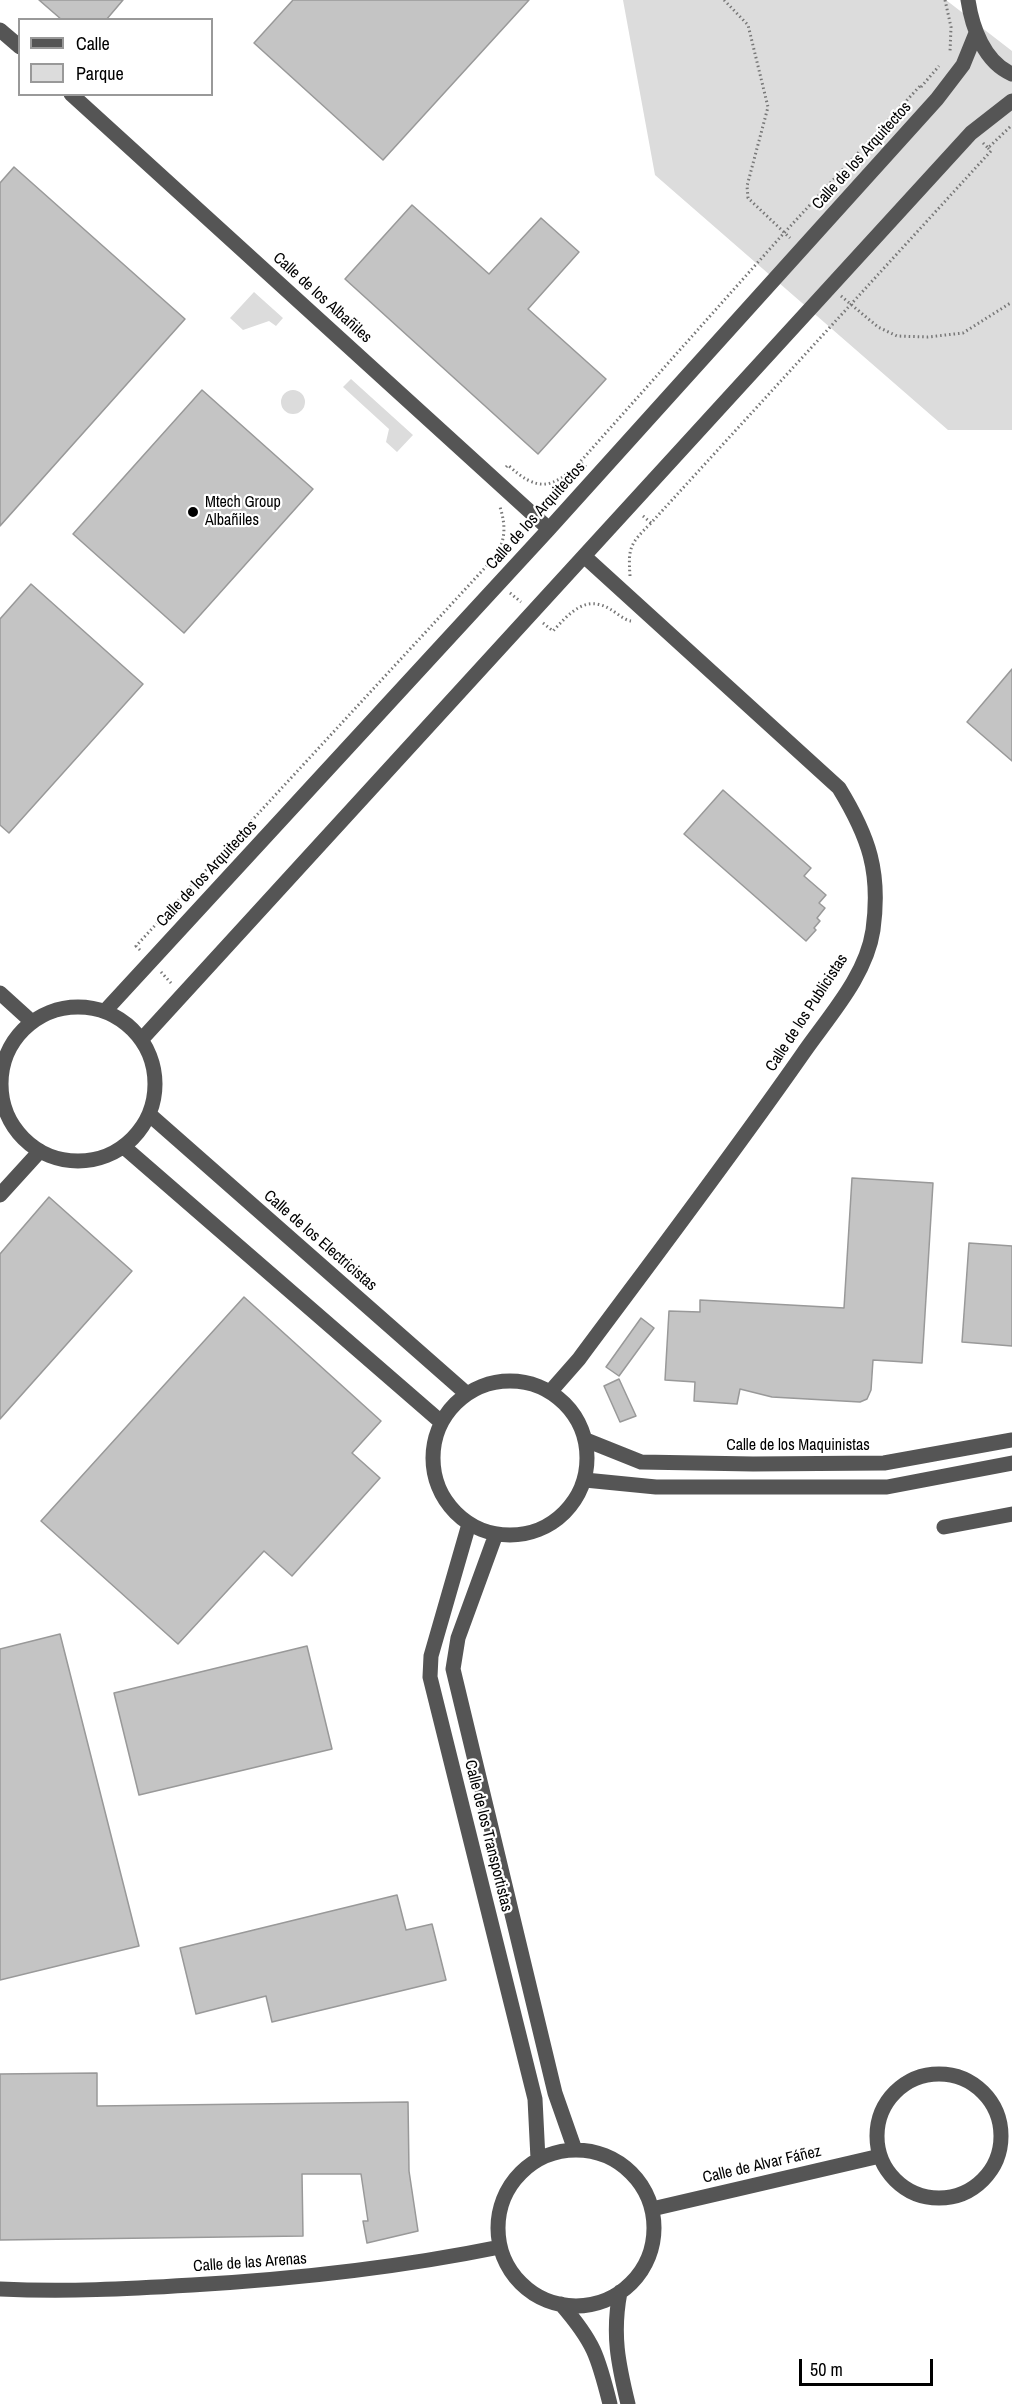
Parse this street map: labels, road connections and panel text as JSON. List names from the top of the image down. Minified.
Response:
{"streets":{"street":["Calle de los Arquitectos","Calle de los Albañiles","Calle de los Publicistas","Calle de los Electricistas","Calle de los Maquinistas","Calle de los Transportistas","Calle de Alvar Fáñez","Calle de las Arenas"]},"crossings":[["Calle de los Arquitectos","Calle de los Albañiles"],["Calle de los Arquitectos","Calle de los Electricistas"],["Calle de los Publicistas","Calle de los Electricistas"],["Calle de los Publicistas","Calle de los Maquinistas"],["Calle de los Publicistas","Calle de los Transportistas"],["Calle de los Electricistas","Calle de los Maquinistas"],["Calle de los Electricistas","Calle de los Transportistas"],["Calle de los Maquinistas","Calle de los Transportistas"],["Calle de los Transportistas","Calle de Alvar Fáñez"],["Calle de los Transportistas","Calle de las Arenas"],["Calle de Alvar Fáñez","Calle de las Arenas"]],"places":["Mtech Group Albañiles"],"legend":["Calle","Parque"],"scale_bar":"50 m"}
